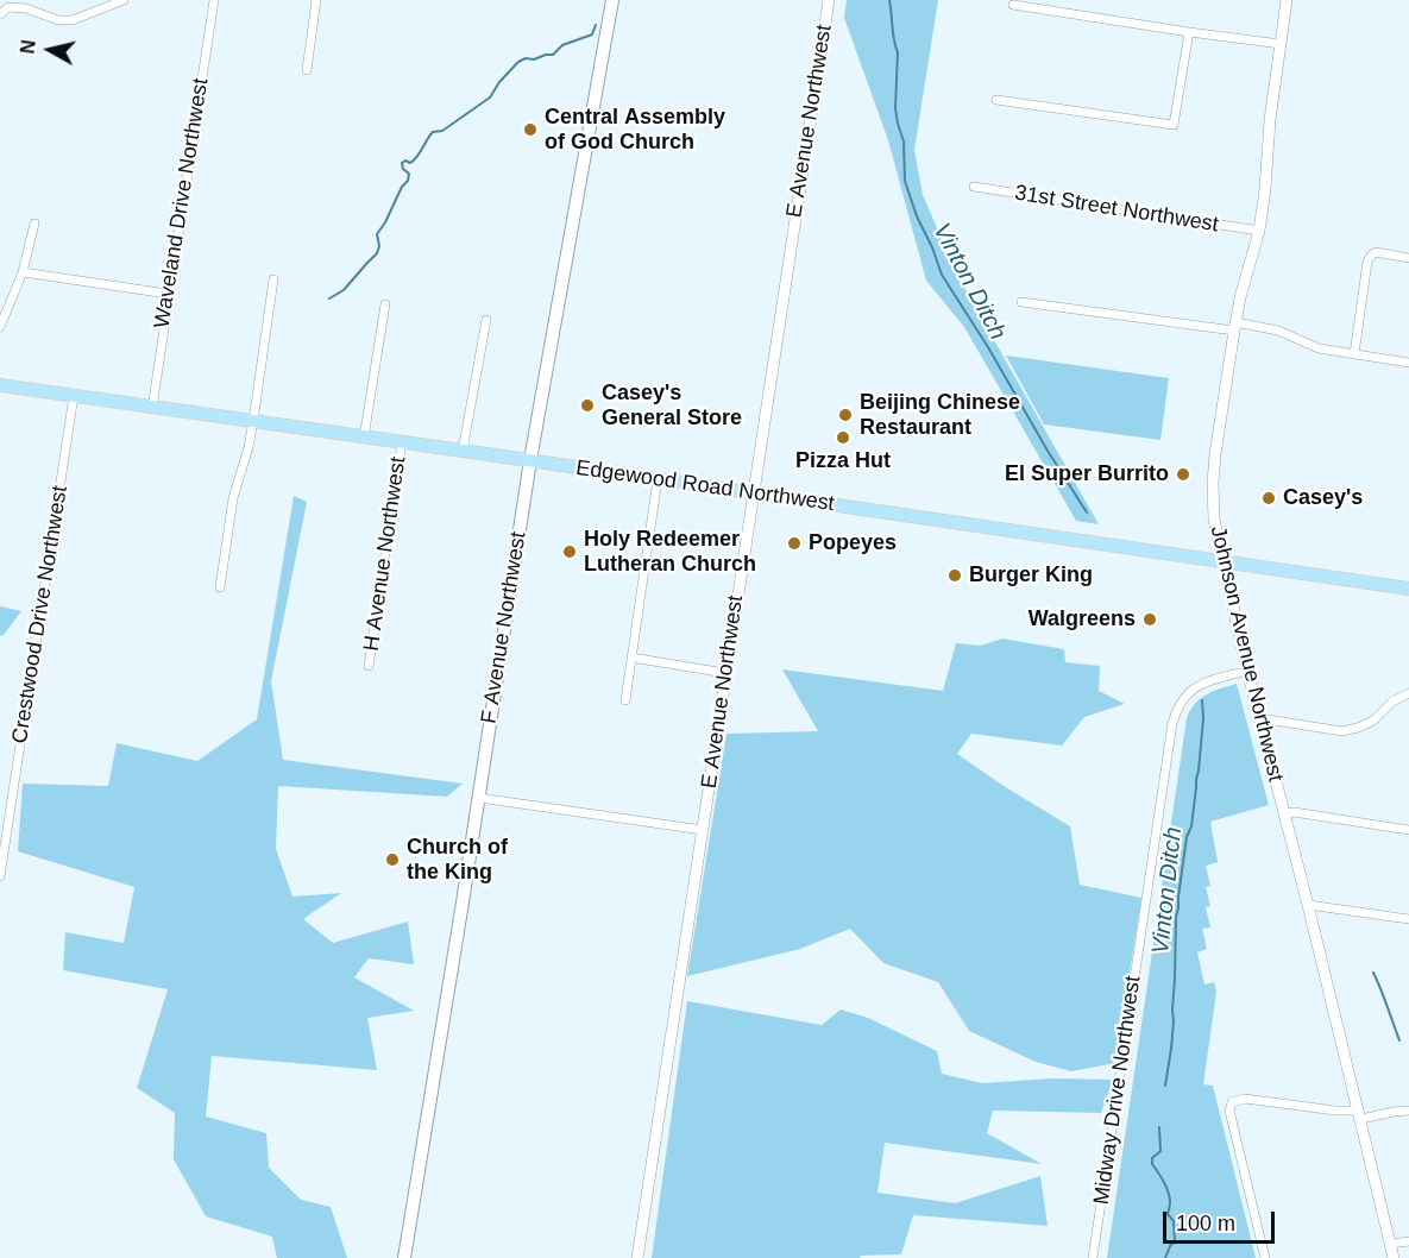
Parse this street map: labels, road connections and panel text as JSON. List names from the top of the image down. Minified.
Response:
{"streets":{"main road":["Edgewood Road Northwest","F Avenue Northwest"],"street":["E Avenue Northwest","Waveland Drive Northwest","31st Street Northwest","H Avenue Northwest","Crestwood Drive Northwest","Johnson Avenue Northwest","Midway Drive Northwest"]},"crossings":[["E Avenue Northwest","Edgewood Road Northwest"],["Waveland Drive Northwest","Edgewood Road Northwest"],["31st Street Northwest","Johnson Avenue Northwest"],["Edgewood Road Northwest","H Avenue Northwest"],["Edgewood Road Northwest","Crestwood Drive Northwest"],["Edgewood Road Northwest","F Avenue Northwest"],["Edgewood Road Northwest","Johnson Avenue Northwest"],["Johnson Avenue Northwest","Midway Drive Northwest"]],"water":["Vinton Ditch"],"places":["Central Assembly of God Church","Casey's General Store","Beijing Chinese Restaurant","Pizza Hut","El Super Burrito","Casey's","Popeyes","Holy Redeemer Lutheran Church","Burger King","Walgreens","Church of the King"],"scale_bar":"100 m","north":"left"}
